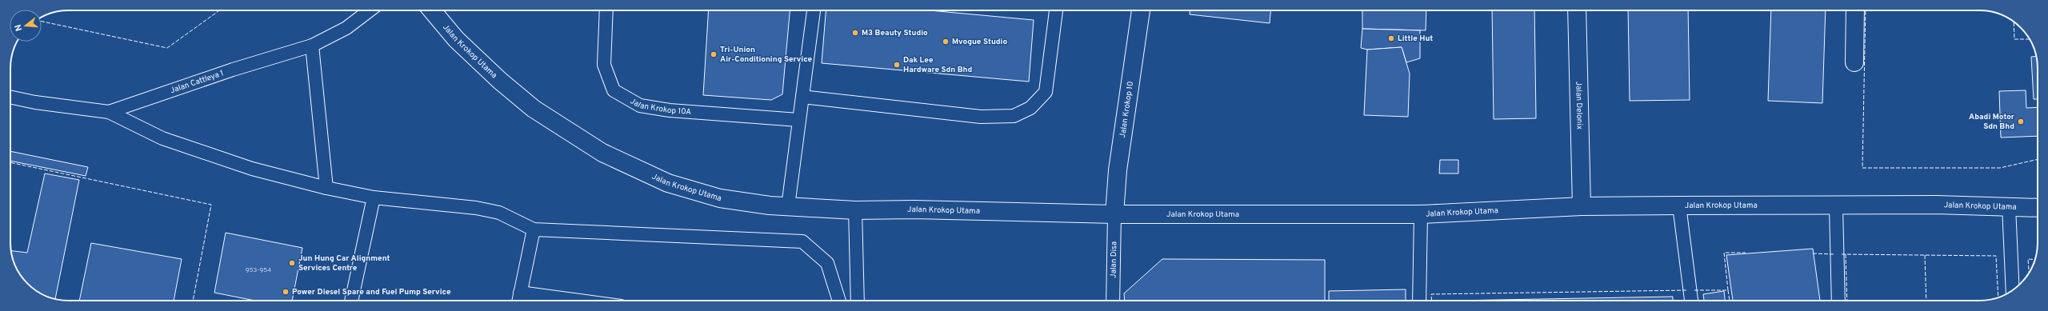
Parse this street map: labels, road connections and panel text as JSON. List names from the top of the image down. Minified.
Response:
{"streets":{"street":["Jalan Krokop Utama","Jalan Delonix","Jalan Krokop 10"],"lane":["Jalan Cattleya 1","Jalan Krokop 10A","Jalan Disa"]},"crossings":[["Jalan Krokop Utama","Jalan Delonix"],["Jalan Krokop Utama","Jalan Krokop 10"],["Jalan Krokop Utama","Jalan Disa"],["Jalan Krokop 10","Jalan Disa"]],"places":["M3 Beauty Studio","Little Hut","Mvogue Studio","Tri-Union Air-Conditioning Service","Dak Lee Hardware Sdn Bhd","Abadi Motor Sdn Bhd","Jun Hung Car Alignment Services Centre","Power Diesel Spare and Fuel Pump Service"],"house_numbers":["953-954"],"north":"left"}
